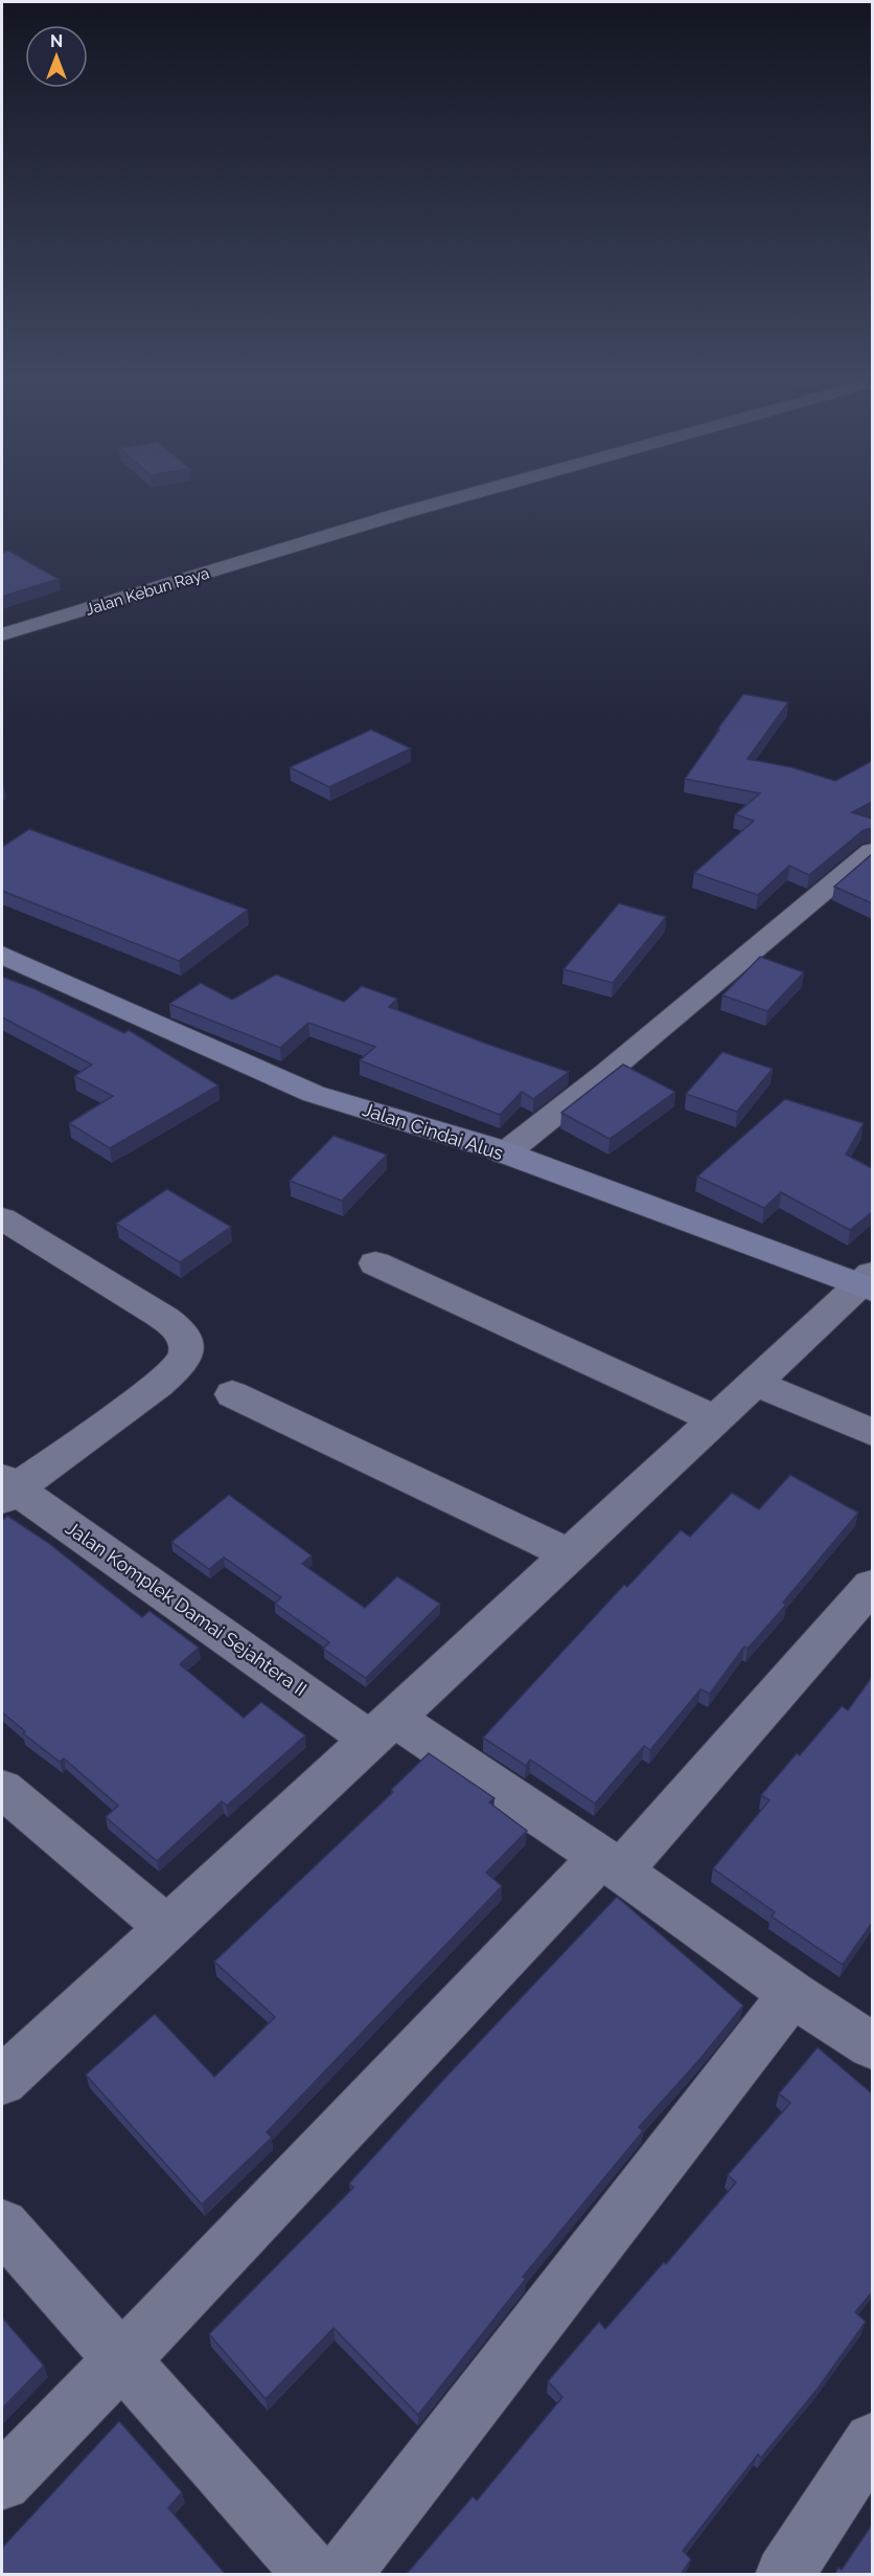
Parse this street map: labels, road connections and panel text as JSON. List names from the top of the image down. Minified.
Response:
{"streets":{"street":["Jalan Kebun Raya","Jalan Cindai Alus","Jalan Komplek Damai Sejahtera II"]},"north":"top"}
